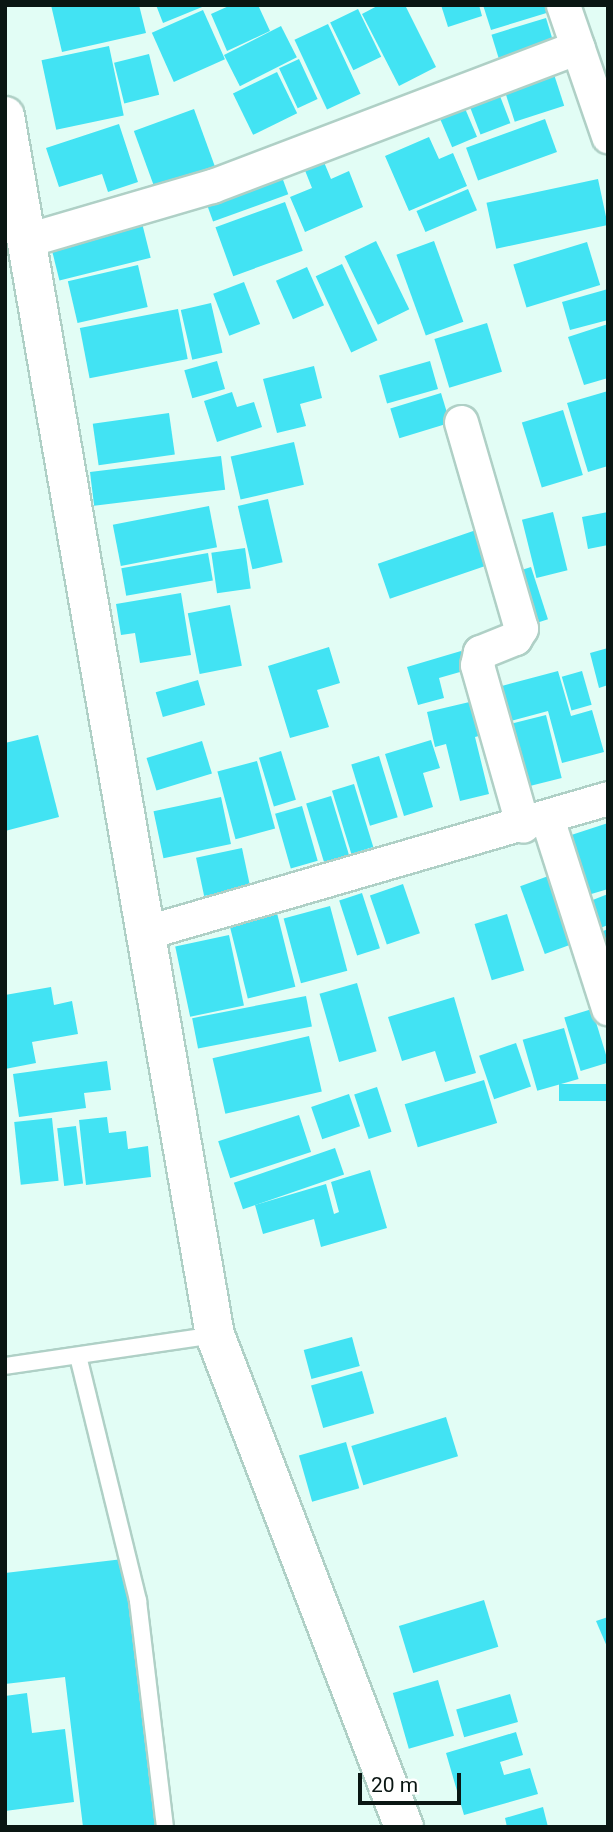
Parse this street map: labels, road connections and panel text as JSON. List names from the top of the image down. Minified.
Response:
{"scale_bar":"20 m"}
